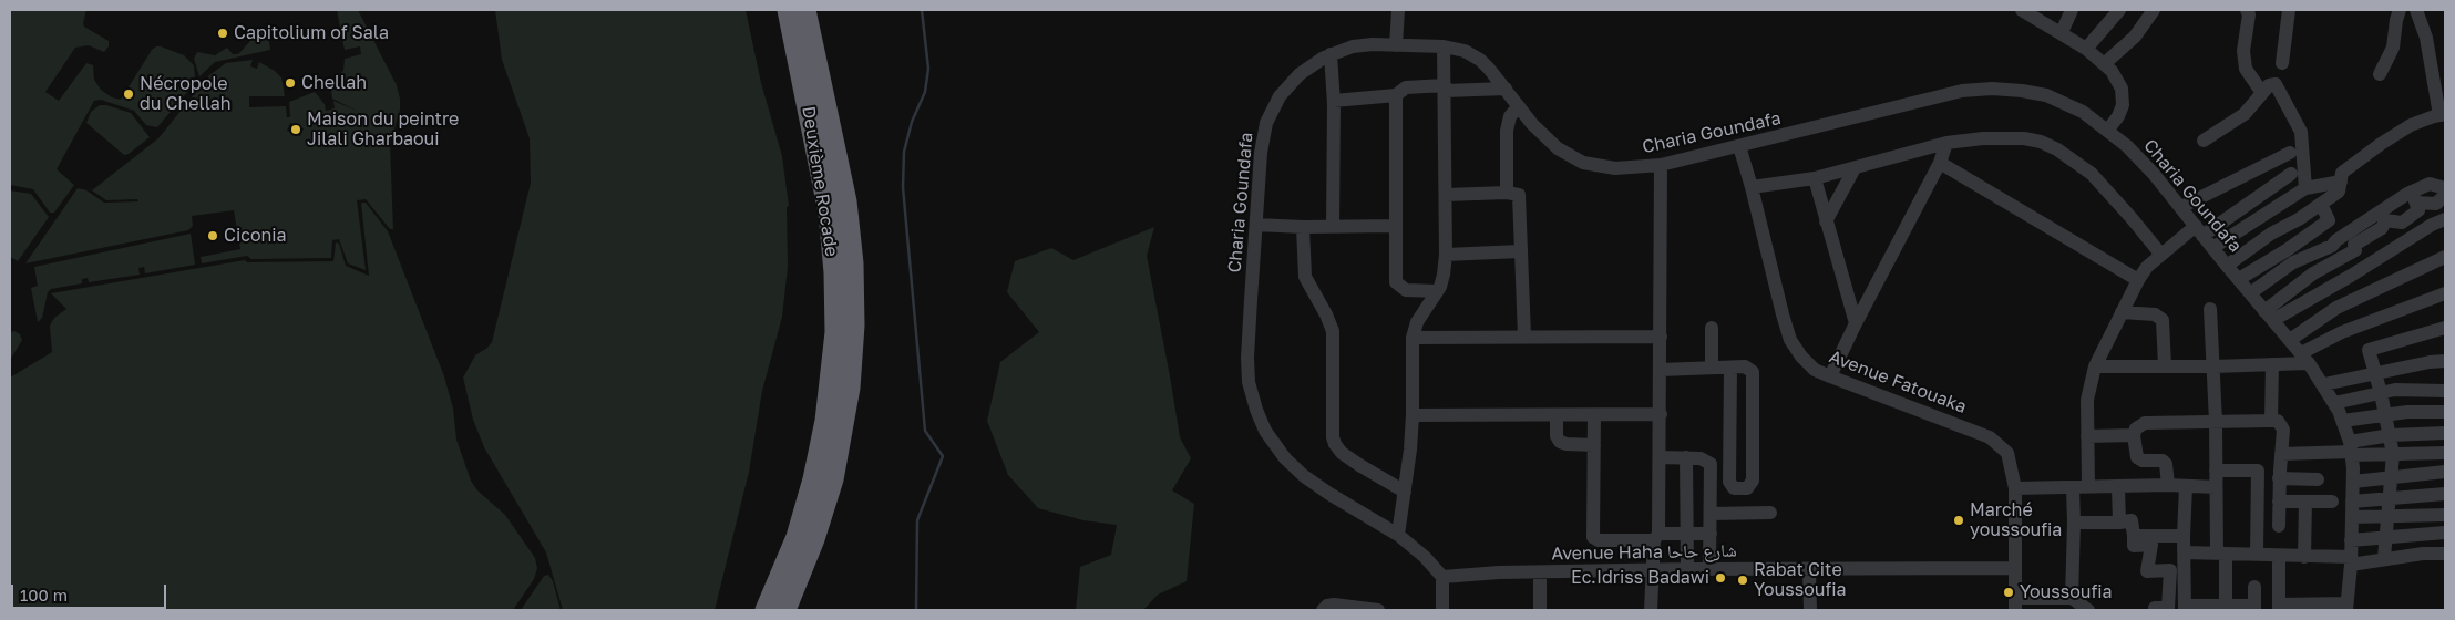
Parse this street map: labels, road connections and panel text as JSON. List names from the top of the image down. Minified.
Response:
{"streets":{"highway":["Deuxième Rocade"],"street":["Charia Goundafa","Avenue Fatouaka","Avenue Haha شارع حاحا"]},"crossings":[["Charia Goundafa","Avenue Fatouaka"],["Charia Goundafa","Avenue Haha شارع حاحا"],["Avenue Fatouaka","Avenue Haha شارع حاحا"]],"places":["Capitolium of Sala","Chellah","Nécropole du Chellah","Maison du peintre Jilali Gharbaoui","Ciconia","Marché youssoufia","Ec.Idriss Badawi","Rabat Cite Youssoufia","Youssoufia"],"scale_bar":"100 m"}
